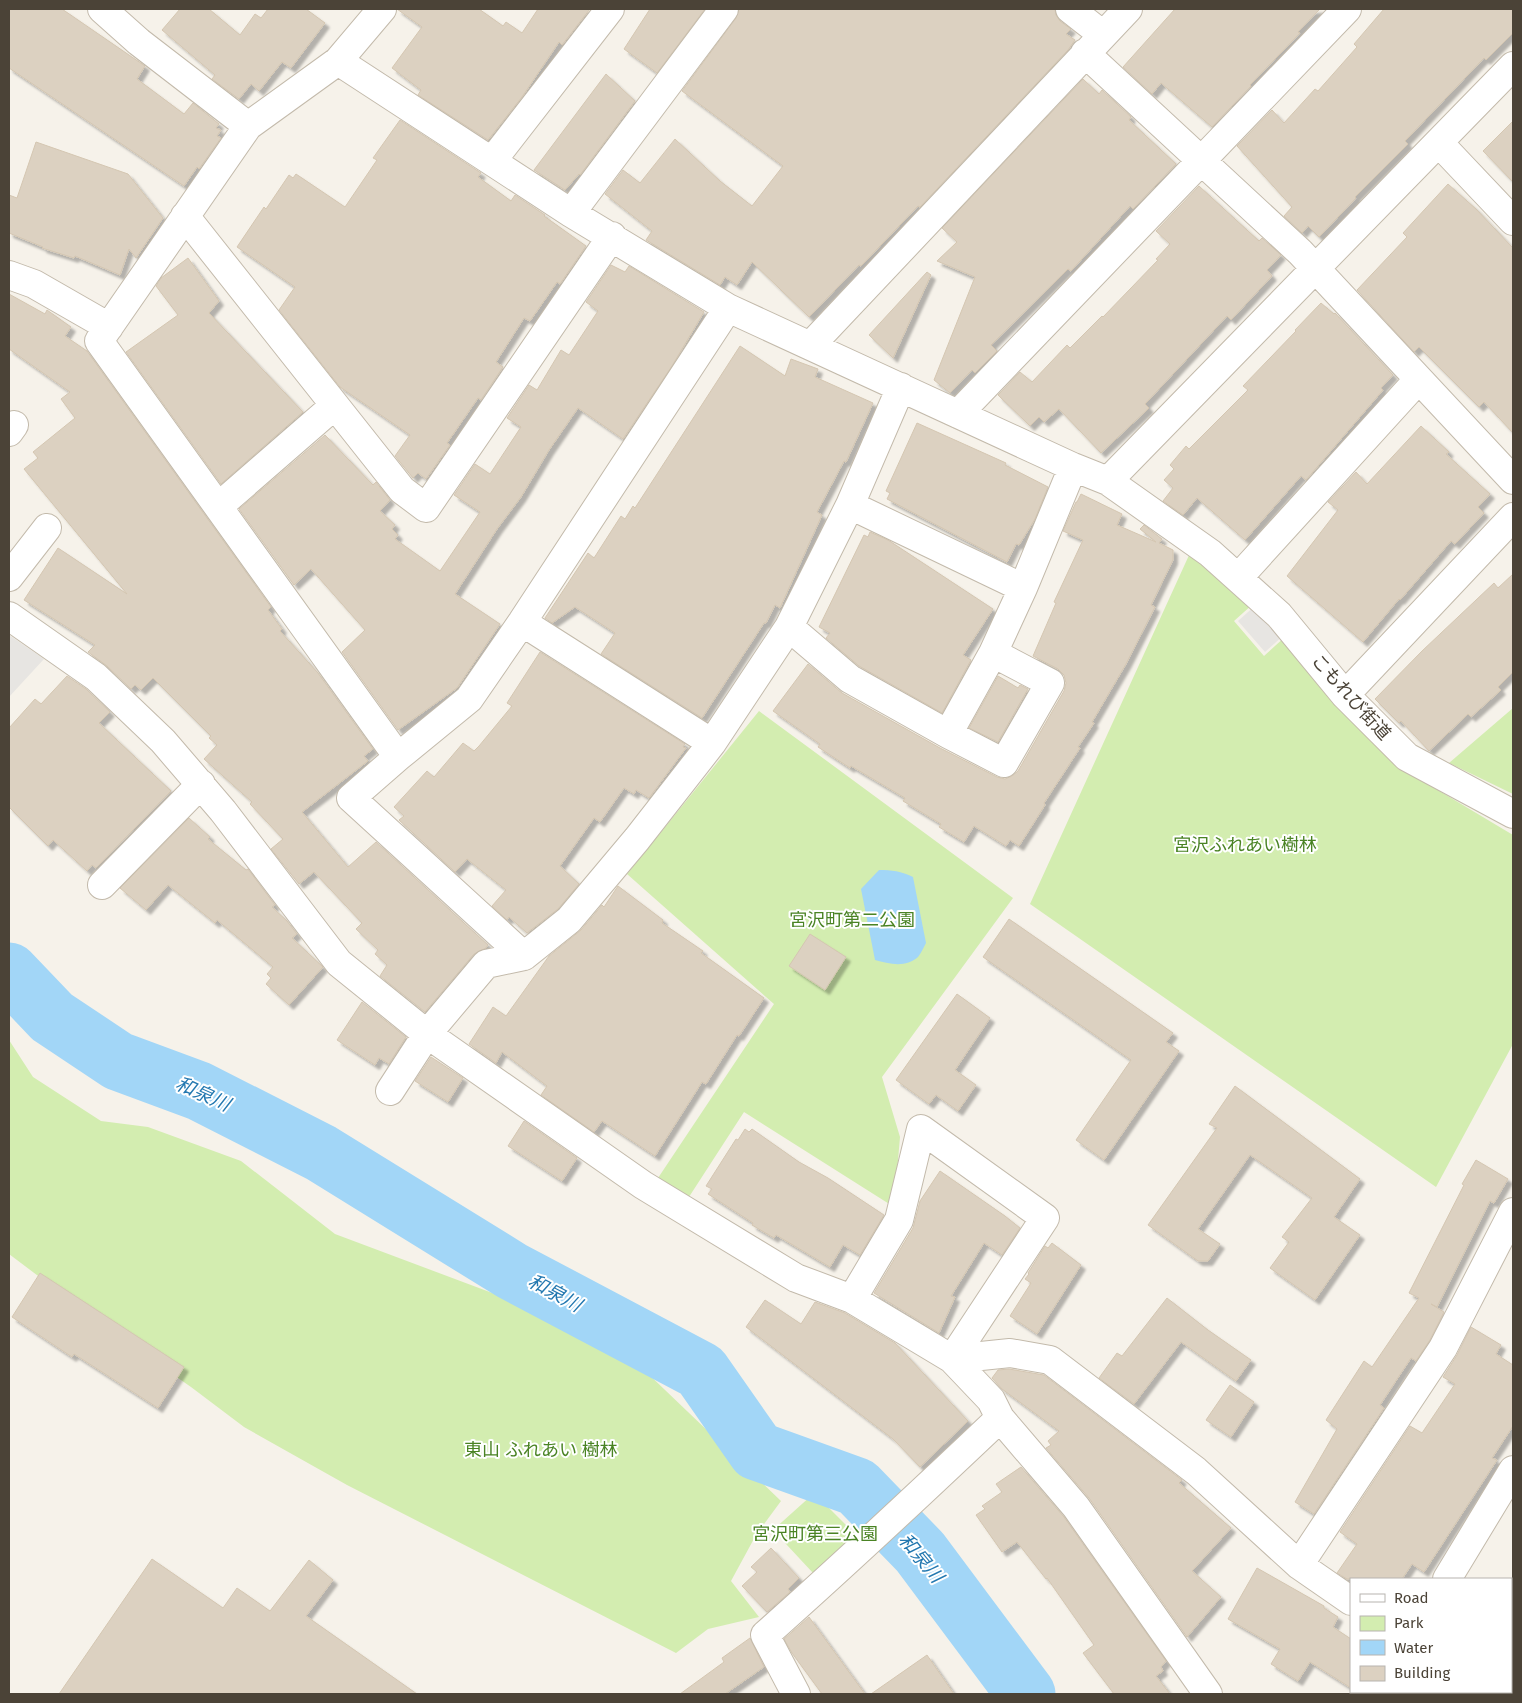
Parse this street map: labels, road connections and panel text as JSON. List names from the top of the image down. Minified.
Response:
{"streets":{"street":["こもれび街道"]},"water":["和泉川"],"parks":["宮沢ふれあい樹林","宮沢町第二公園","東山 ふれあい 樹林","宮沢町第三公園"],"legend":["Road","Park","Water","Building"]}
